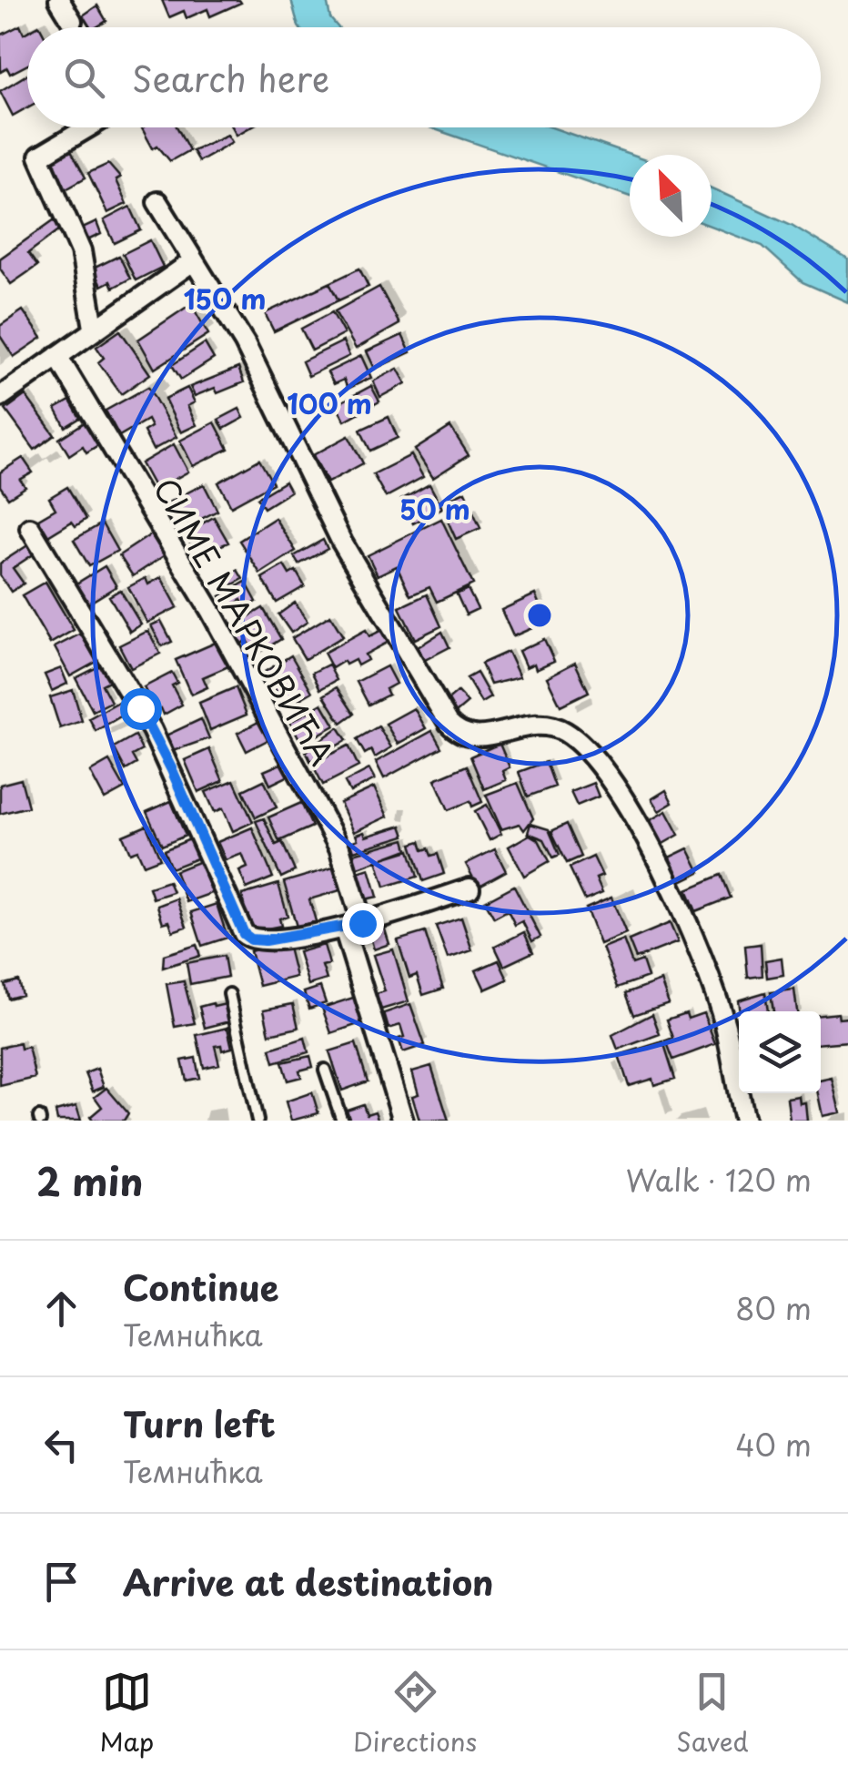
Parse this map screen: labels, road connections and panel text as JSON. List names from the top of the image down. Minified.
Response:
{"streets":{"street":["СИМЕ МАРКОВИЋА"]},"north":"top left","page":{"search":"Search here","heading":["2 min","Walk · 120 m"],"list":[["Continue","Темнићка","80 m"],["Turn left","Темнићка","40 m"],"Arrive at destination"],"nav":["Map","Directions","Saved"]},"rings":["150 m","100 m","50 m"]}
